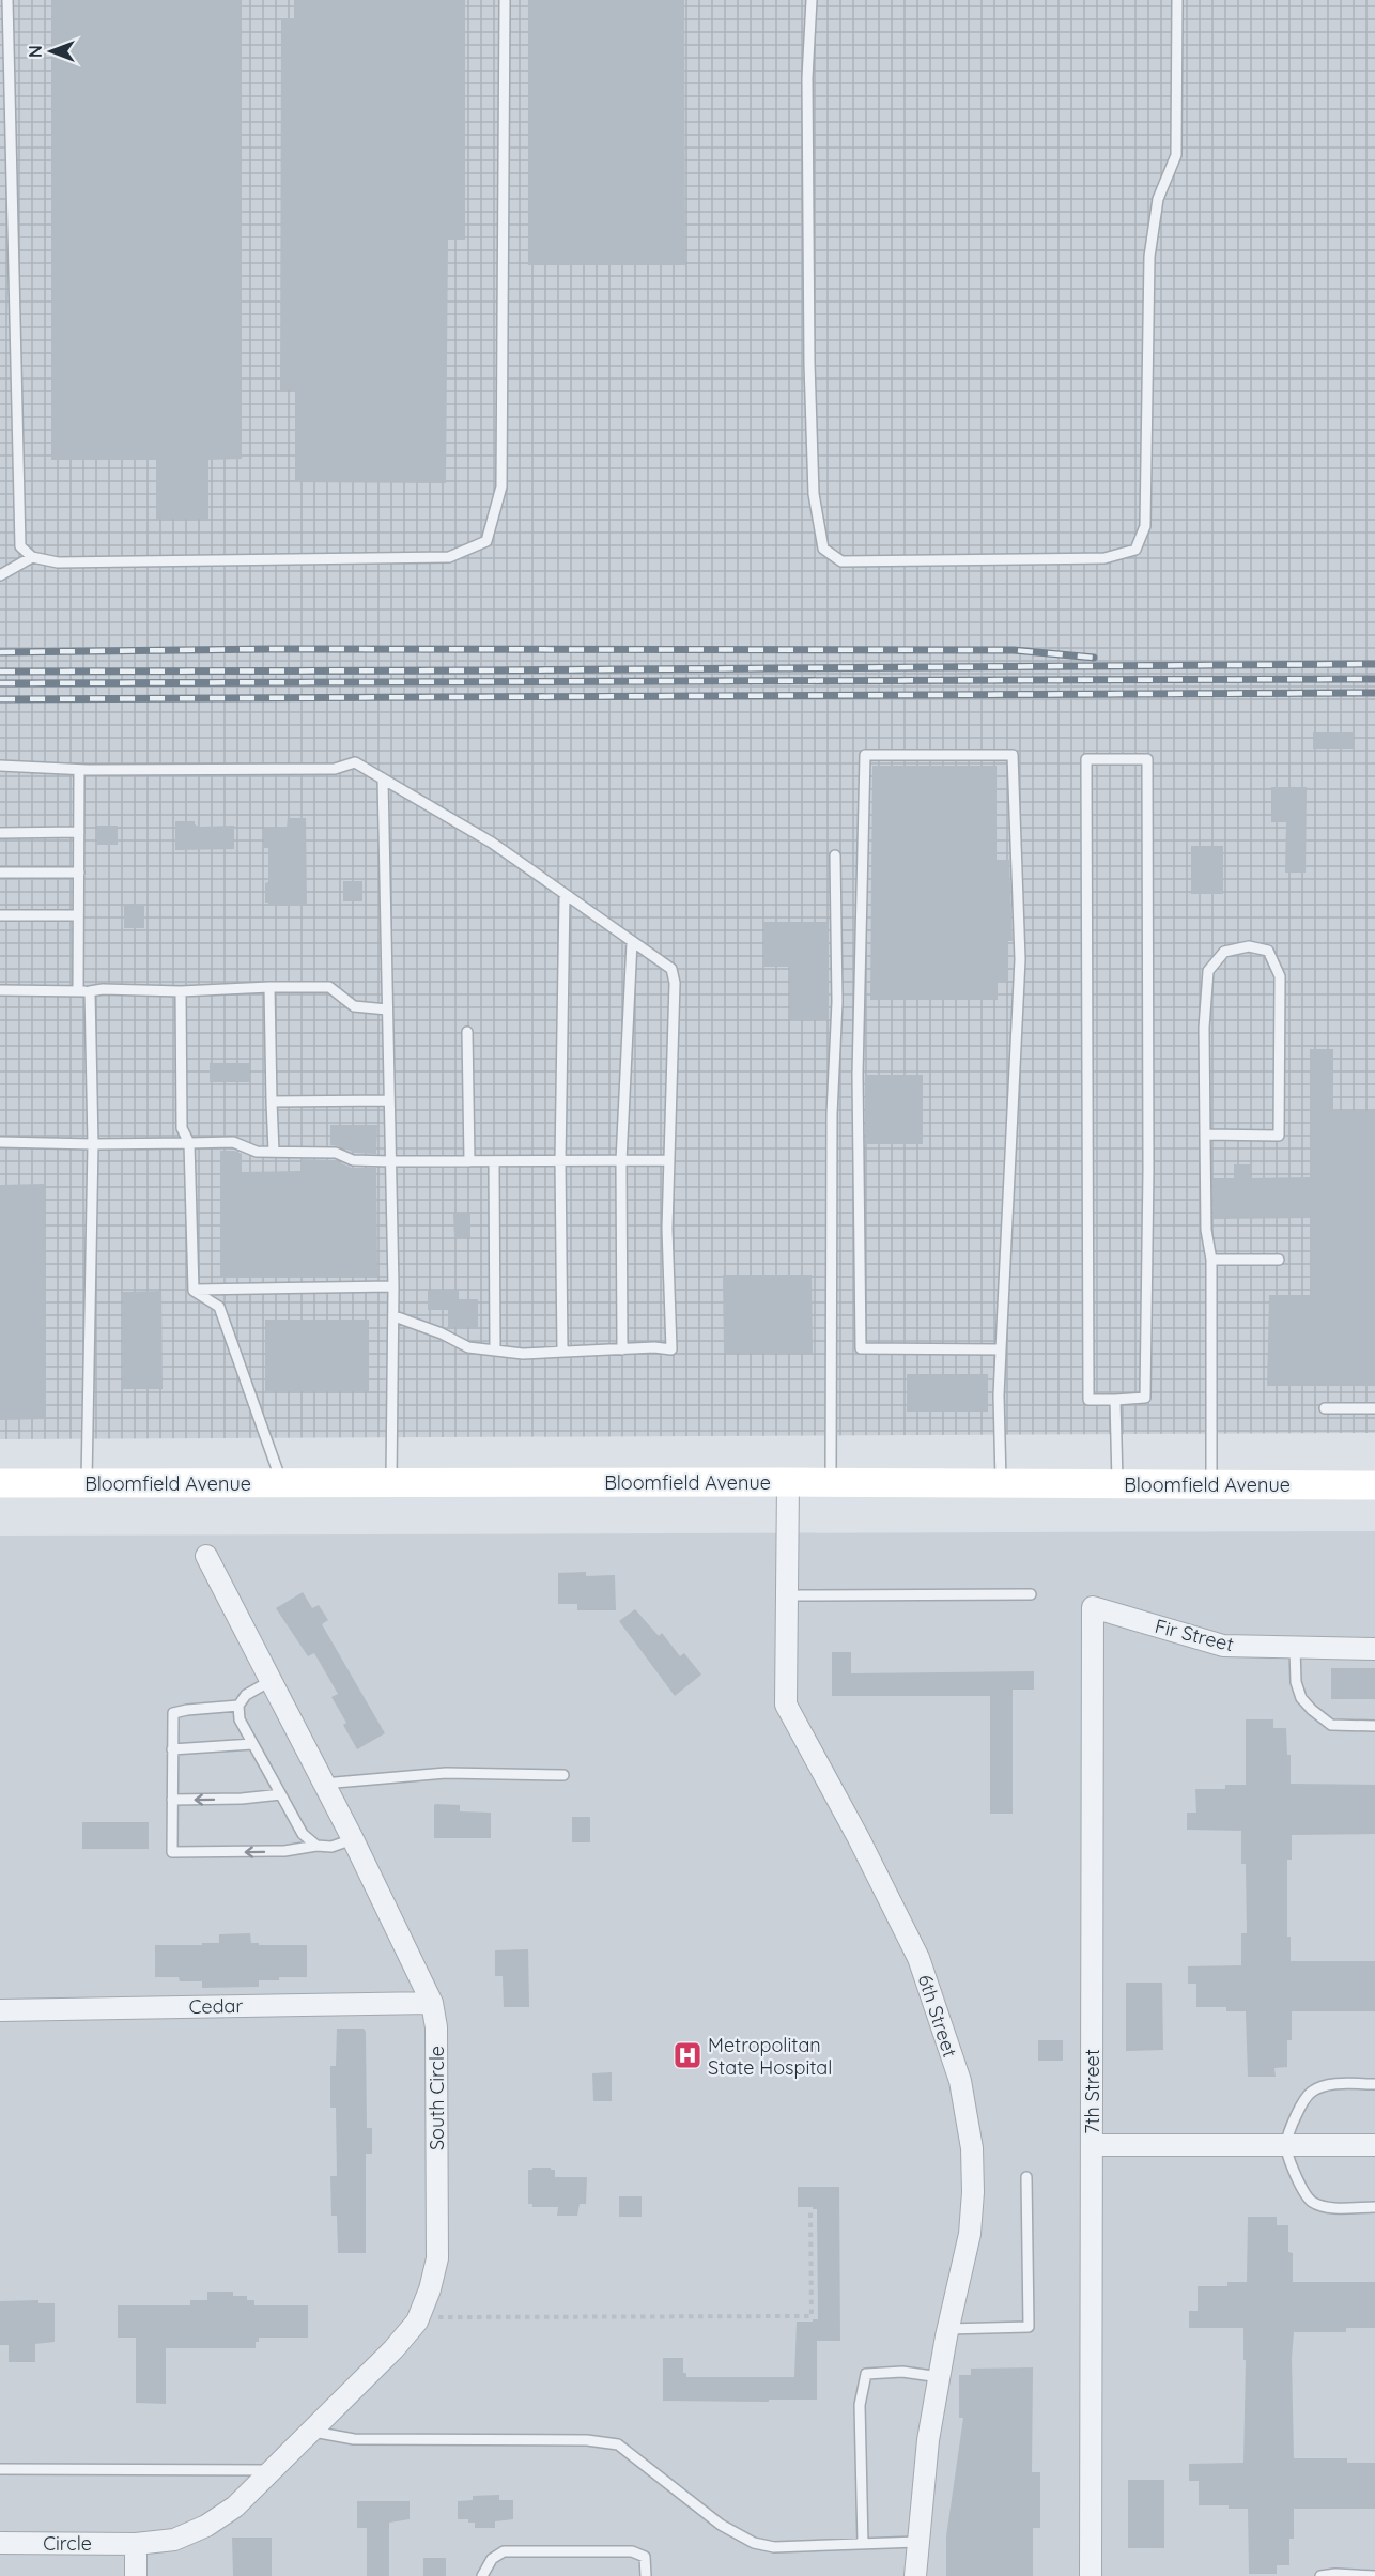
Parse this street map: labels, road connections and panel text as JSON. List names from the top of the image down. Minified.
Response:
{"streets":{"main road":["Bloomfield Avenue"],"street":["Fir Street","Cedar","6th Street","7th Street","South Circle","Circle"]},"crossings":[["Bloomfield Avenue","6th Street"],["Fir Street","7th Street"],["Cedar","South Circle"],["South Circle","Circle"]],"places":{"hospital":["Metropolitan State Hospital"]},"north":"left"}
